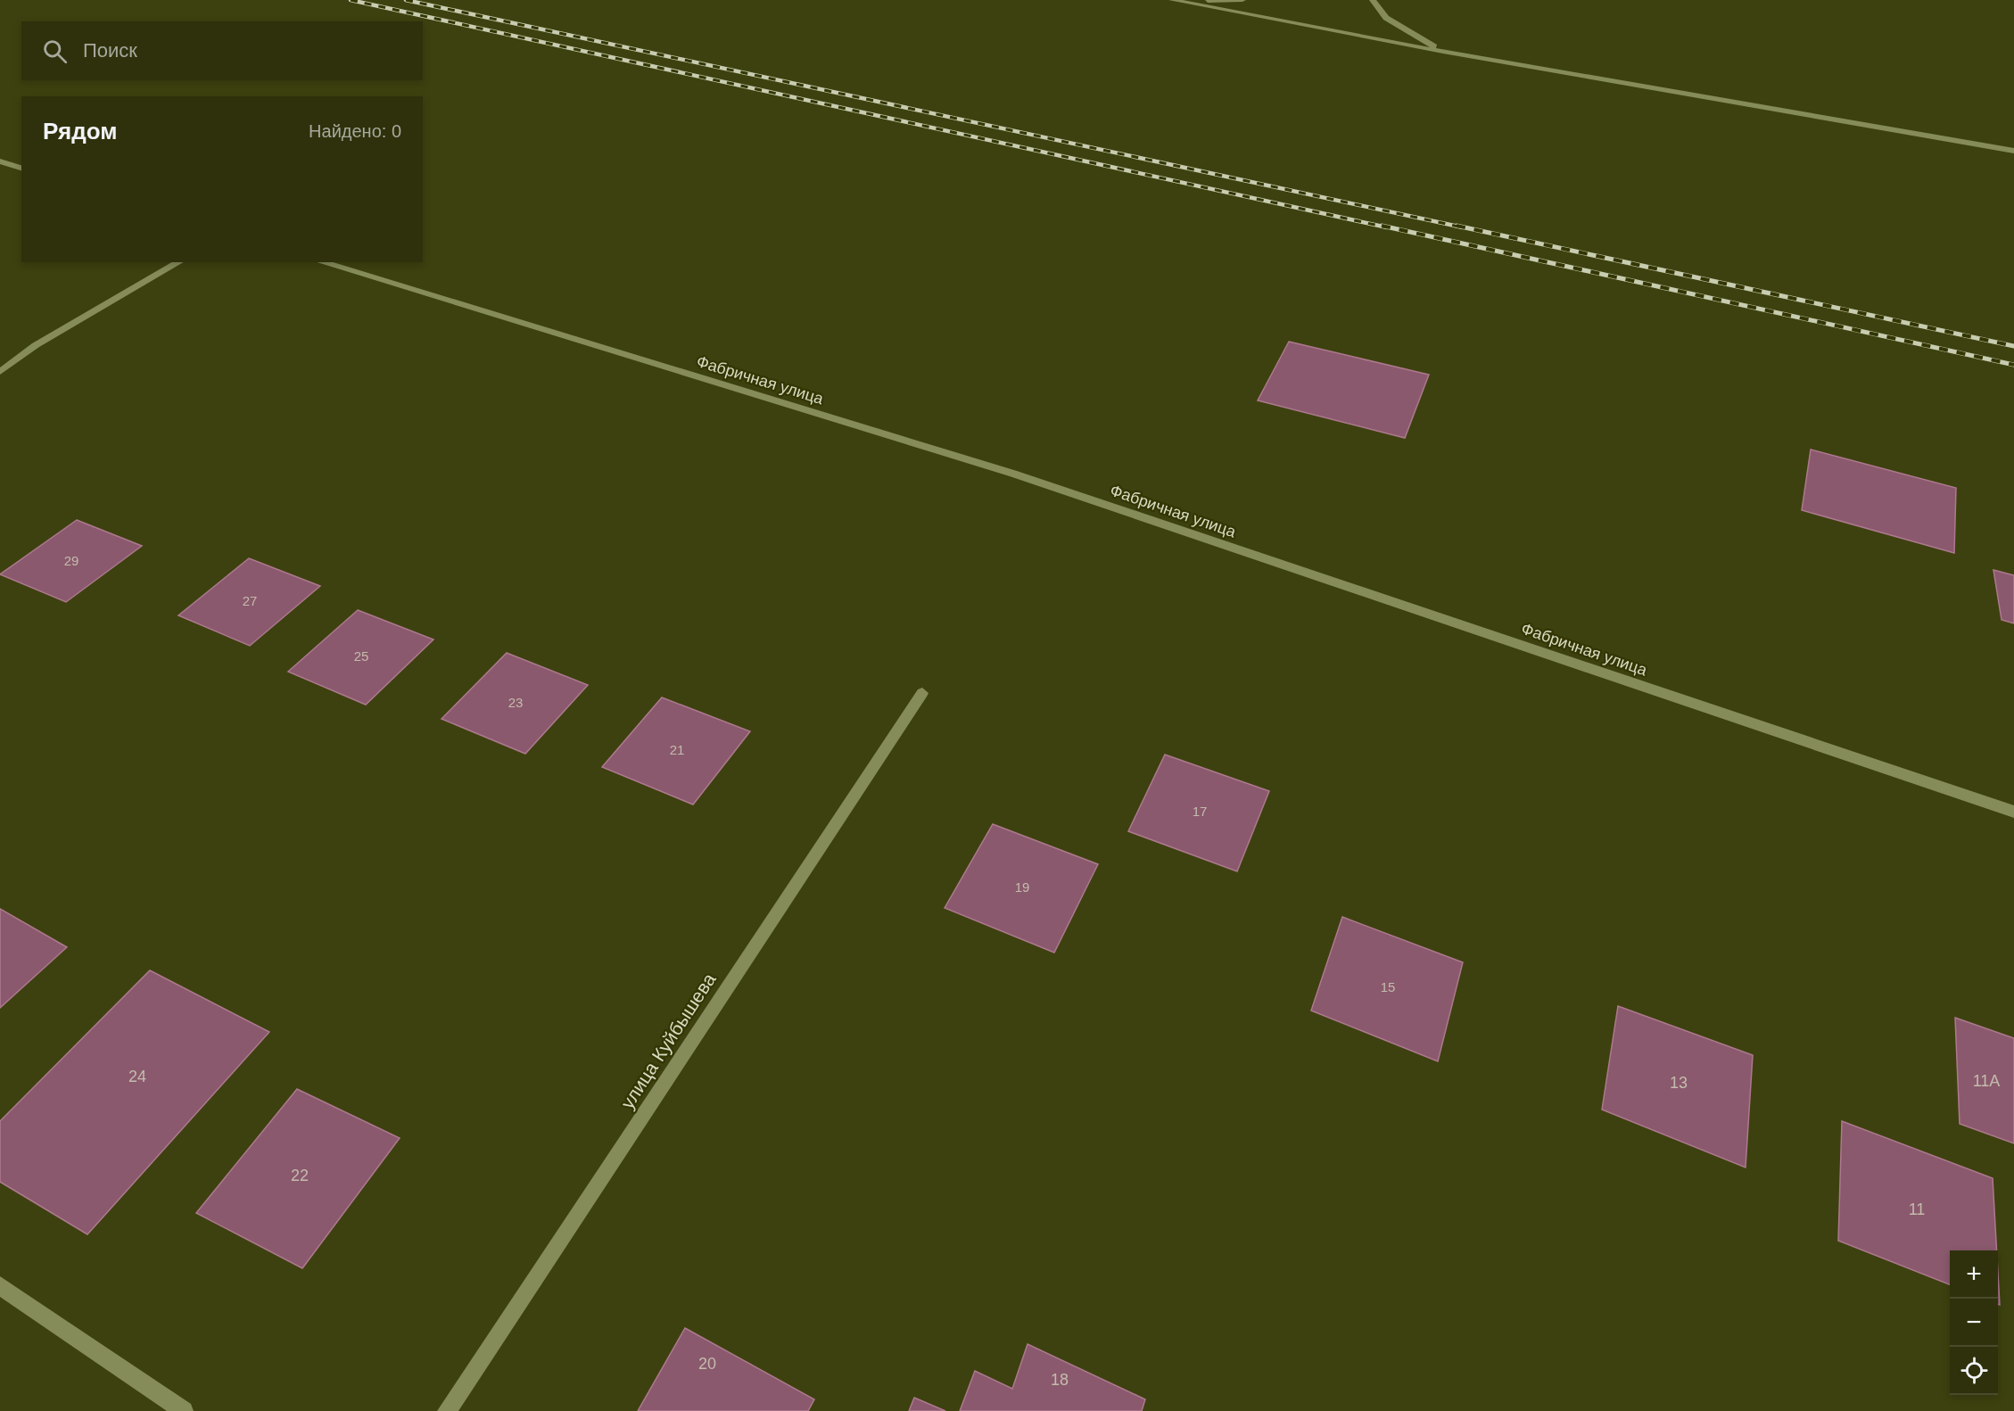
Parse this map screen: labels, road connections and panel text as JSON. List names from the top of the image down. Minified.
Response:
{"streets":{"street":["Фабричная улица","улица Куйбышева"]},"house_numbers":["29","27","25","23","21","17","19","15","24","11А","13","22","11","20","18"],"page":{"search":"Поиск","heading":["Рядом","Найдено: 0"],"map_buttons":["+","−"]}}
